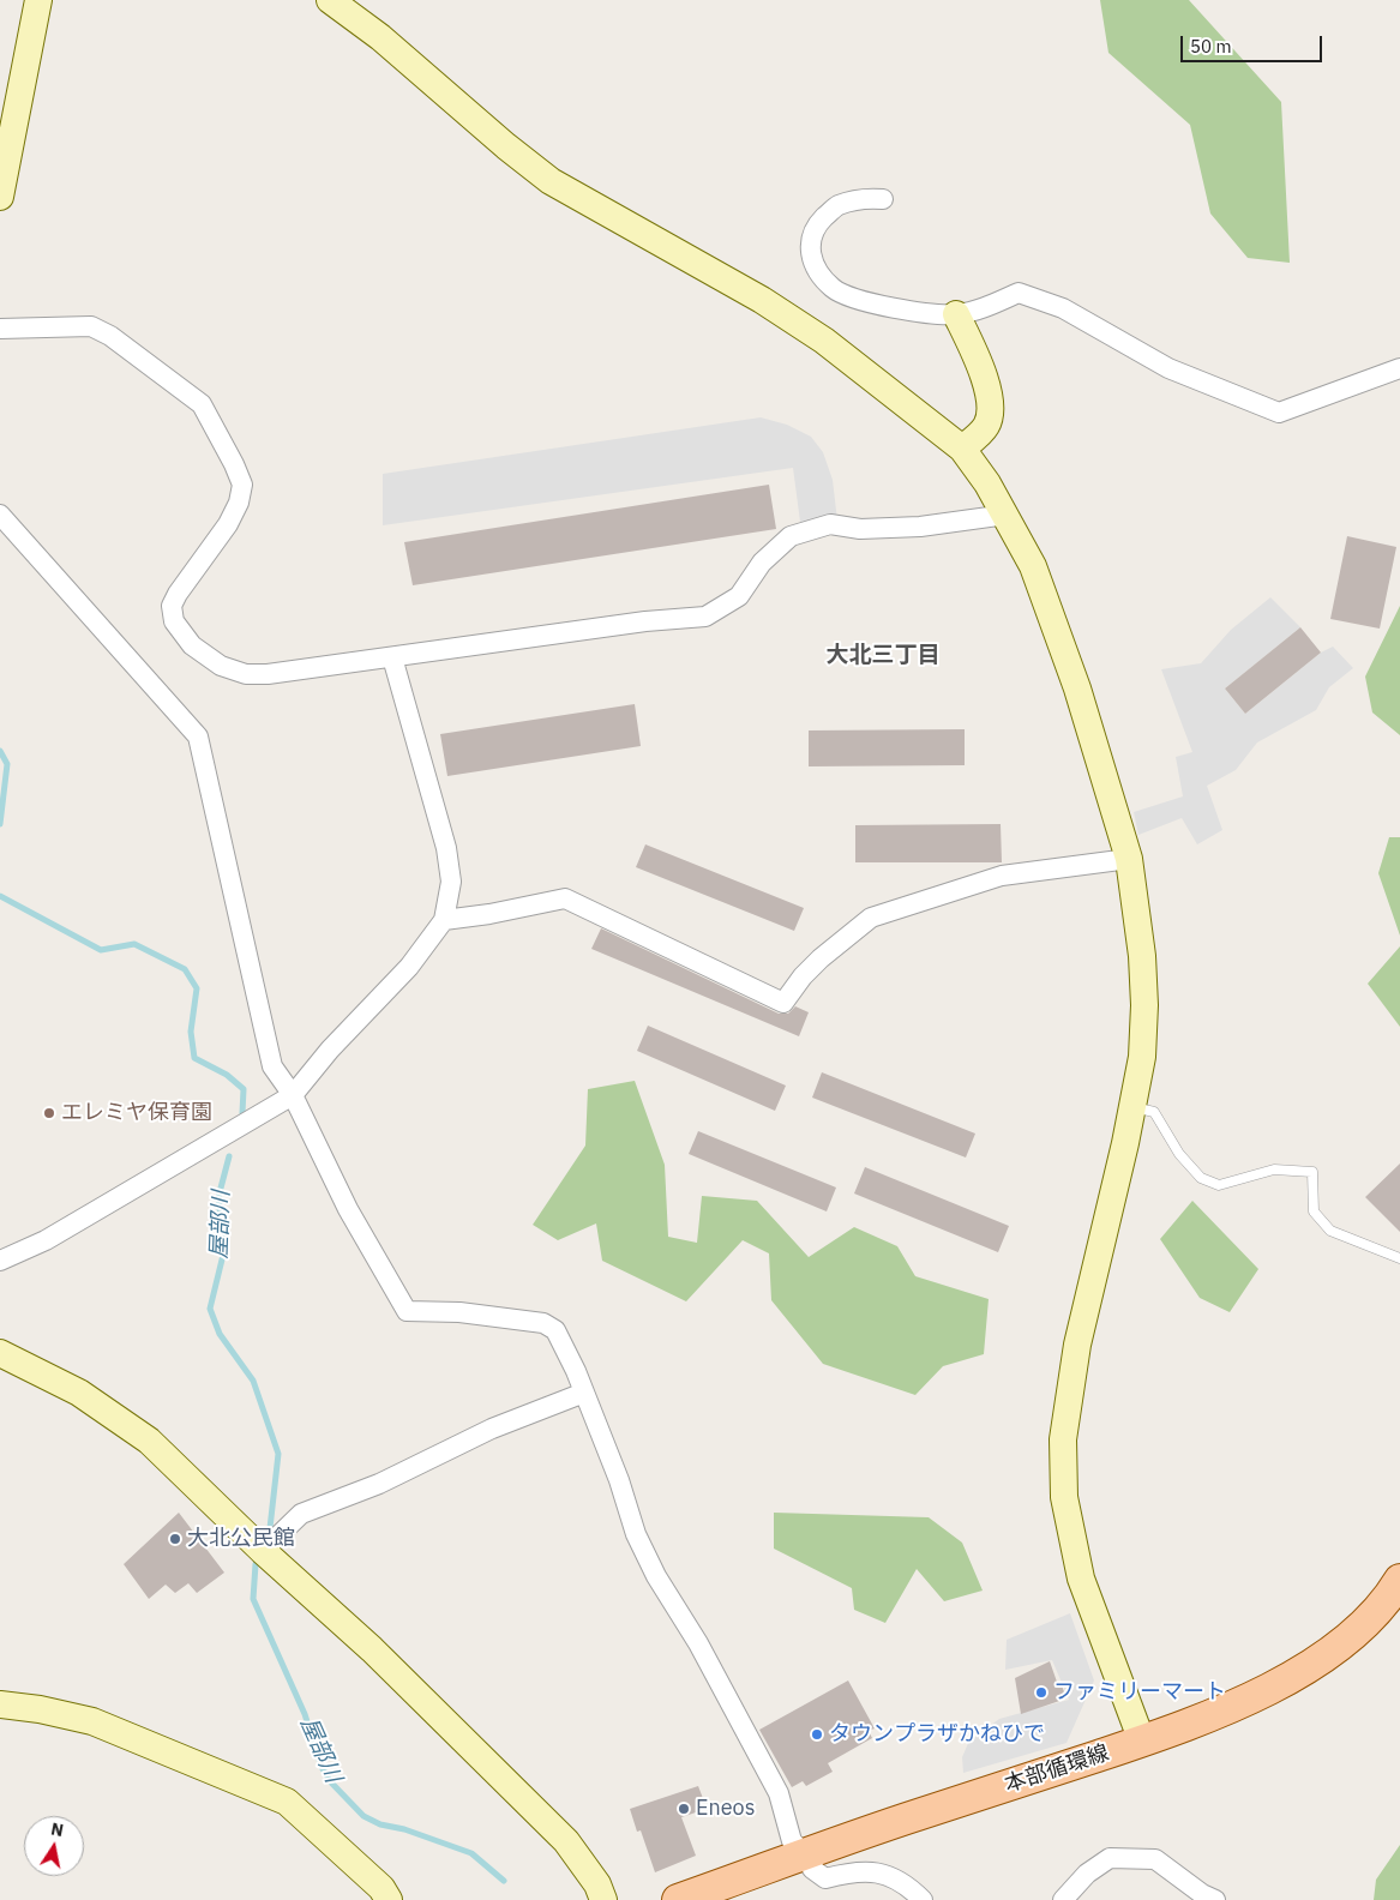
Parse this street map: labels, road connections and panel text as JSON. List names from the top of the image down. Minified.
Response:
{"streets":{"main road":["本部循環線"]},"districts":["大北三丁目"],"water":["屋部川"],"places":["エレミヤ保育園","大北公民館","ファミリーマート","タウンプラザかねひで","Eneos"],"scale_bar":"50 m","north":"top"}
